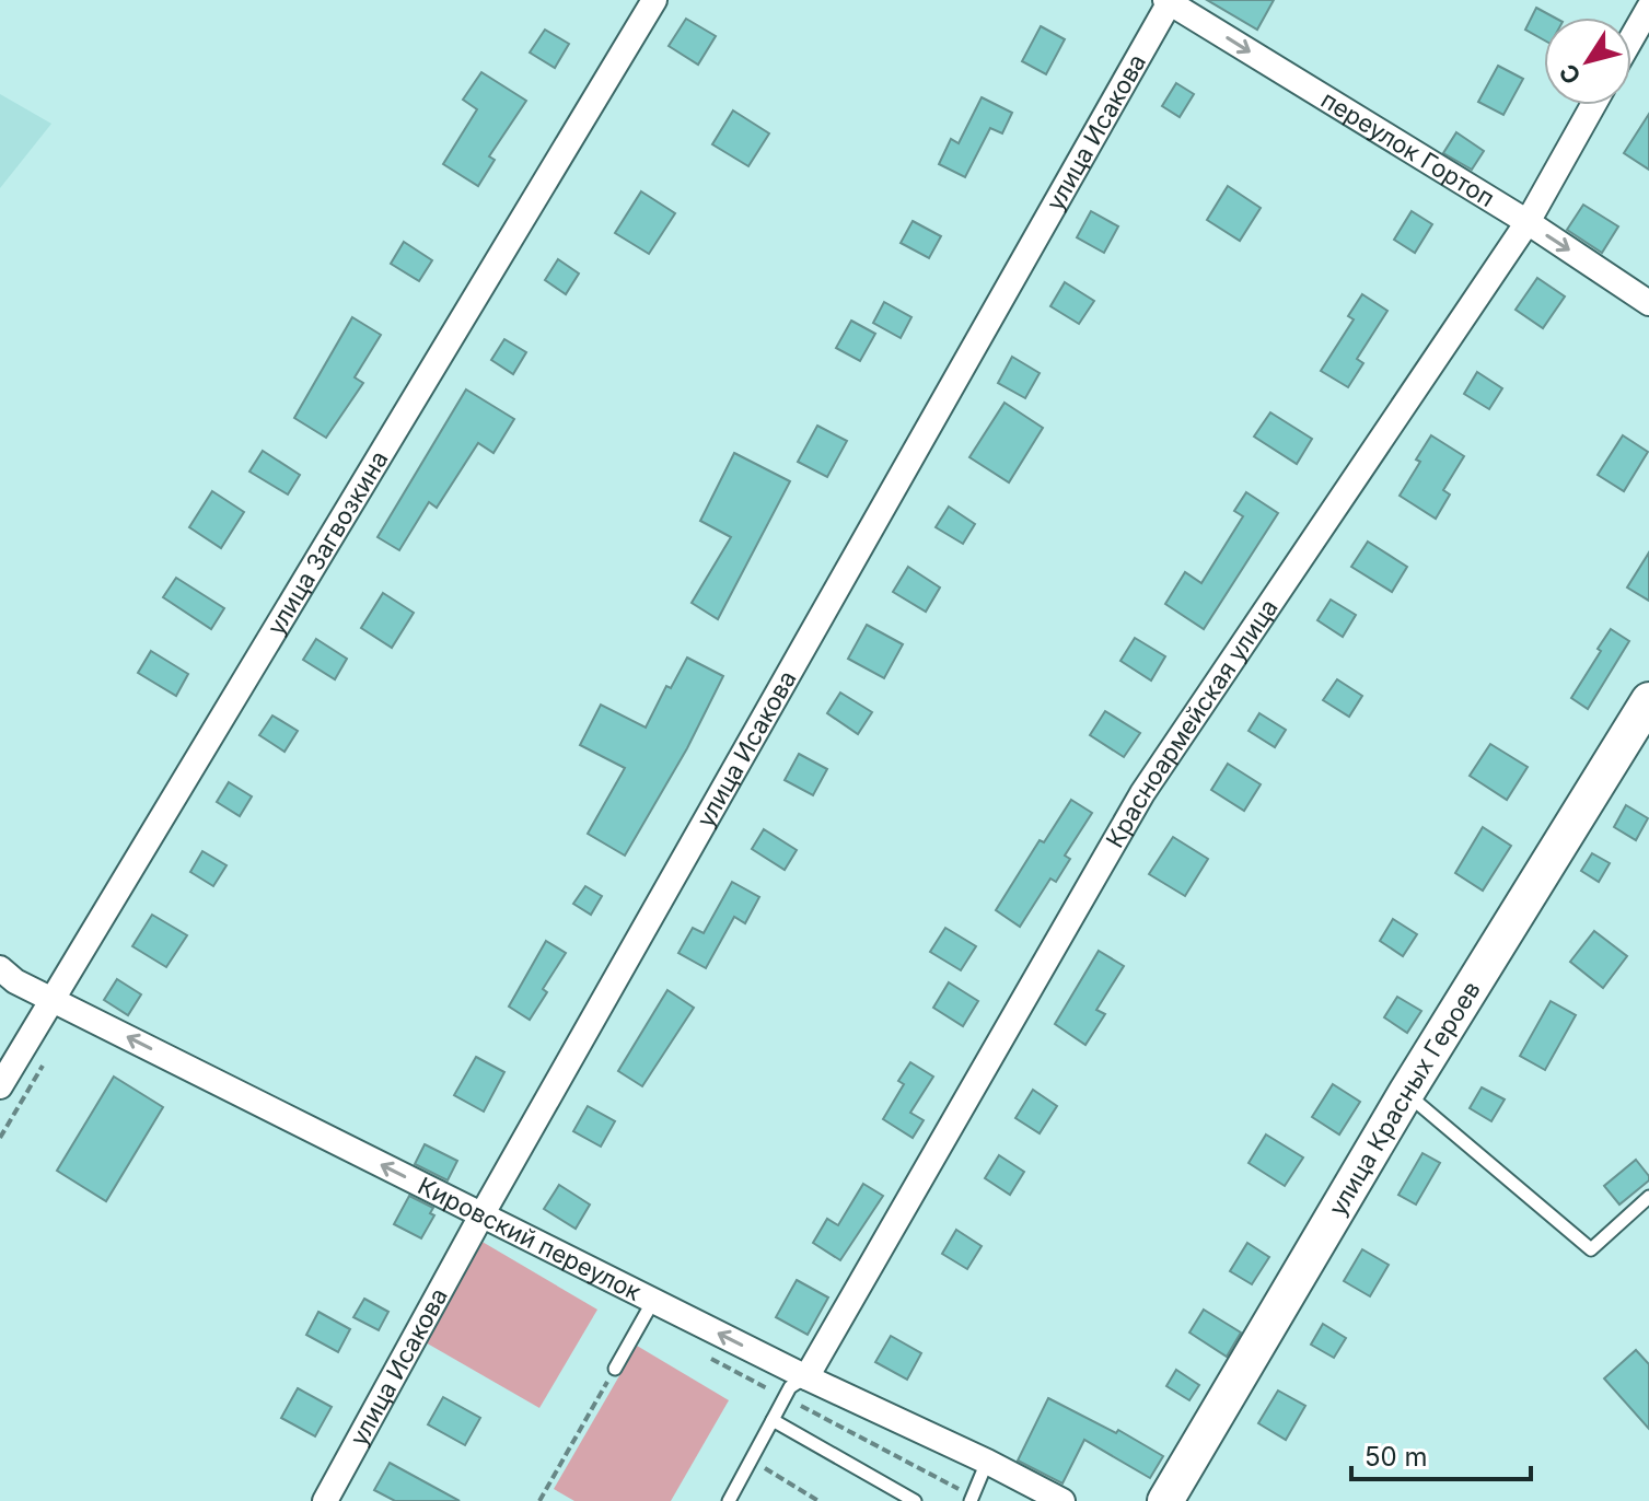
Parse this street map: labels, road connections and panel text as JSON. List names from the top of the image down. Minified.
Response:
{"streets":{"main road":["улица Красных Героев"],"street":["улица Исакова","переулок Гортоп","улица Загвозкина","Красноармейская улица","Кировский переулок"]},"crossings":[["улица Исакова","переулок Гортоп"],["улица Исакова","Кировский переулок"],["переулок Гортоп","Красноармейская улица"],["улица Загвозкина","Кировский переулок"],["Красноармейская улица","Кировский переулок"]],"one_way":["переулок Гортоп","Кировский переулок"],"scale_bar":"50 m","north":"bottom left"}
